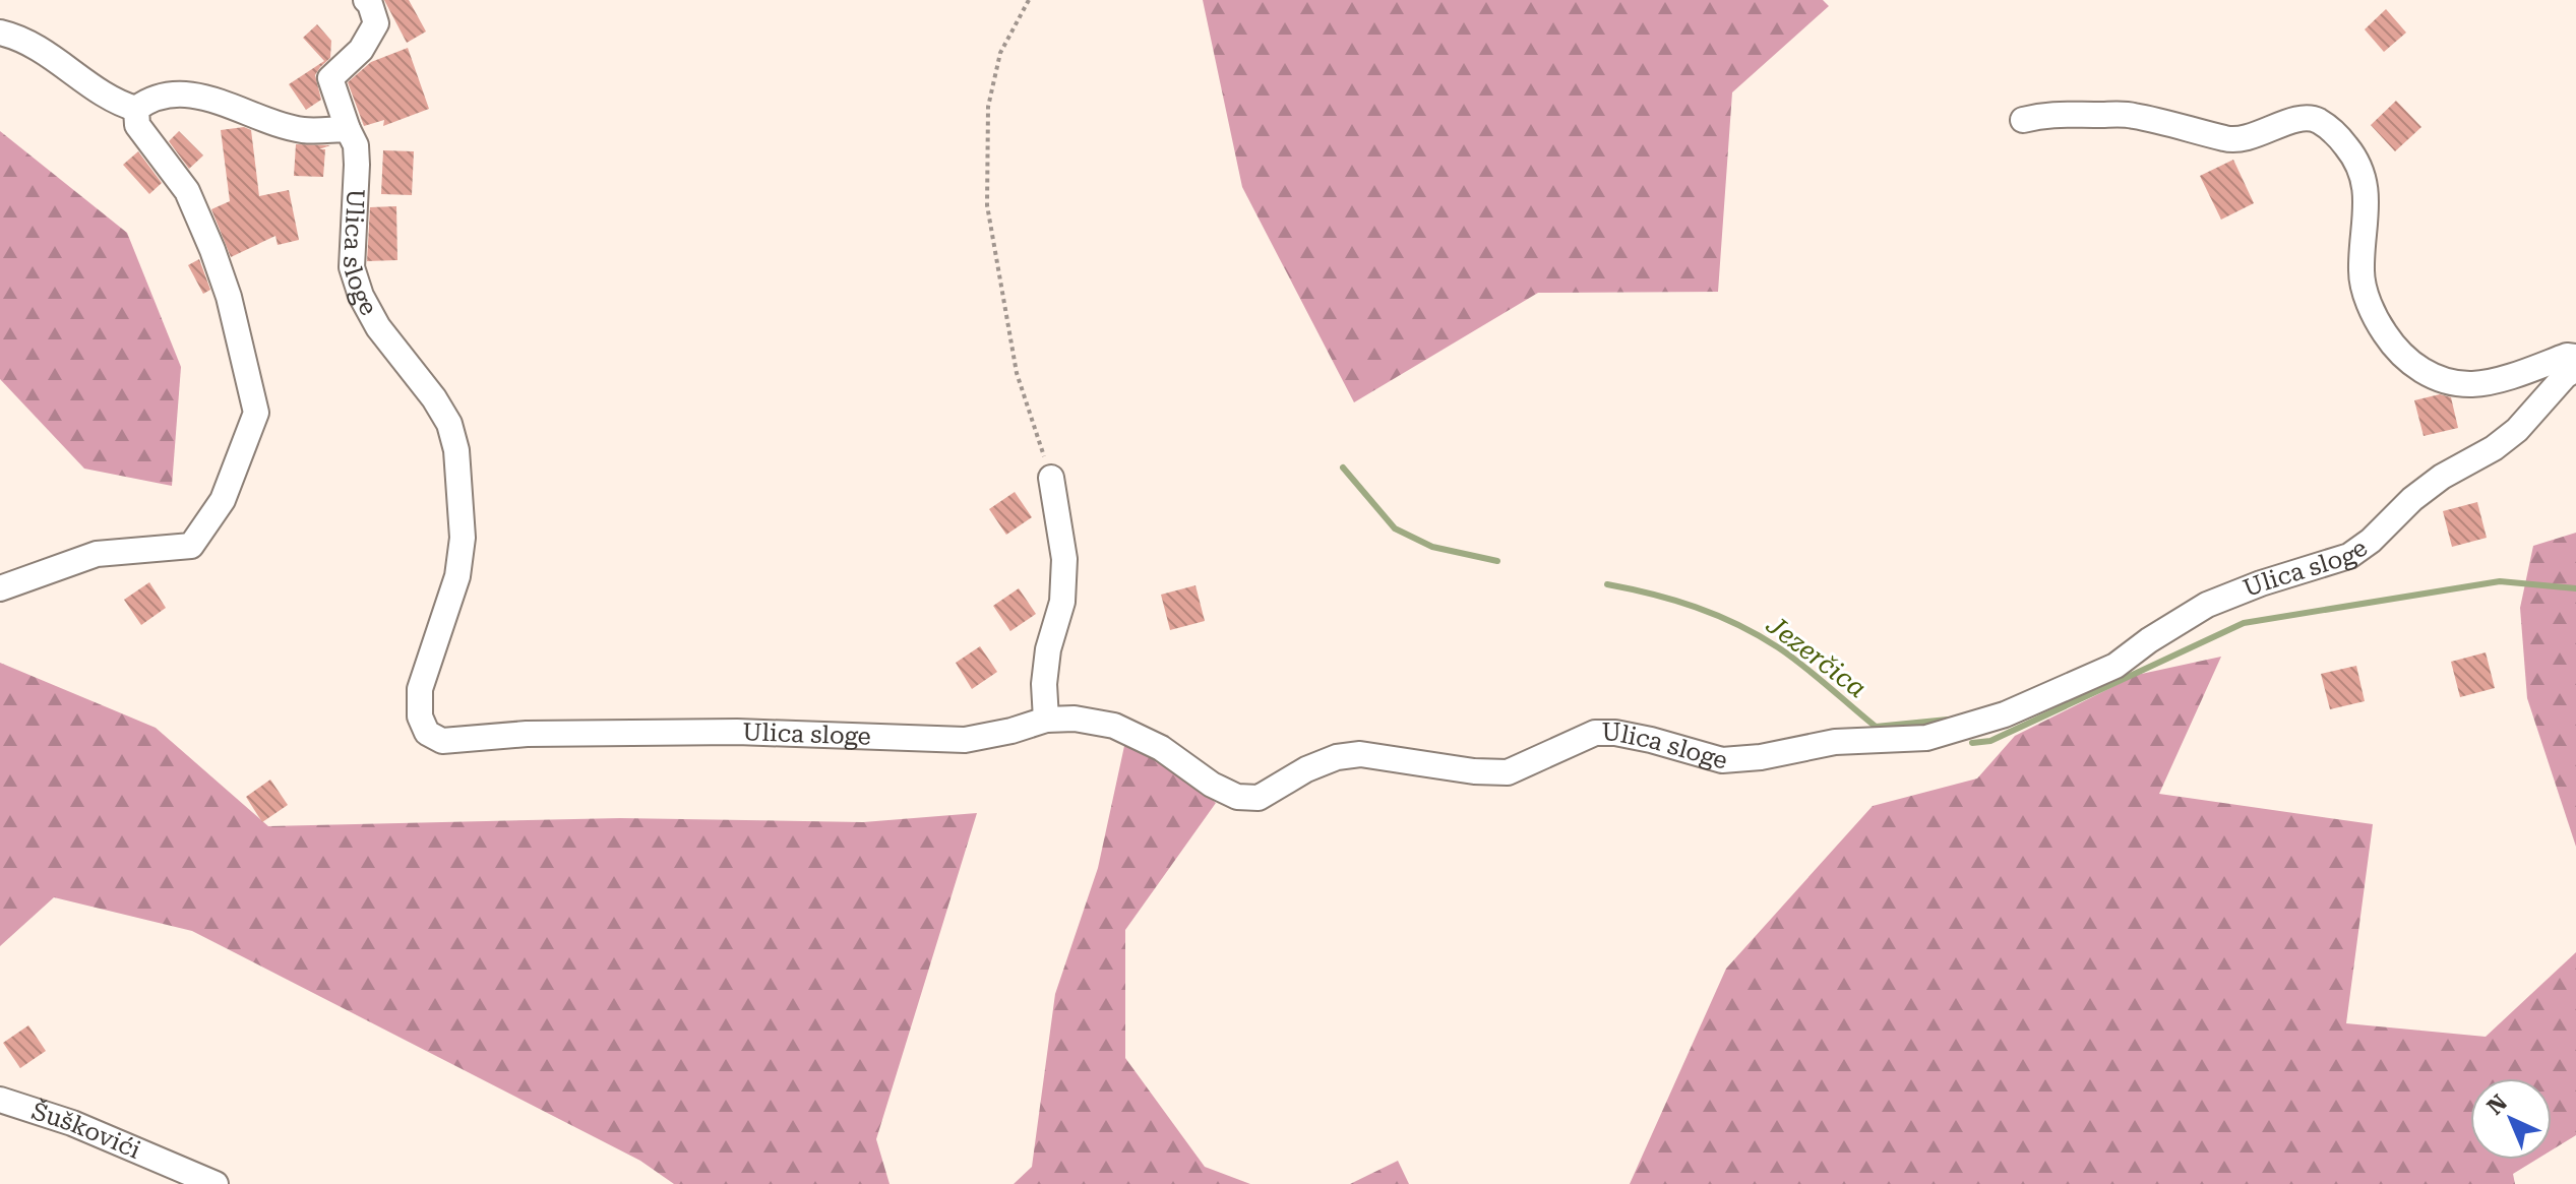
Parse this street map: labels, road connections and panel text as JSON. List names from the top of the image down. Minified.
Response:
{"streets":{"street":["Ulica sloge","Šuškovići"]},"water":["Jezerčica"],"north":"top left"}
